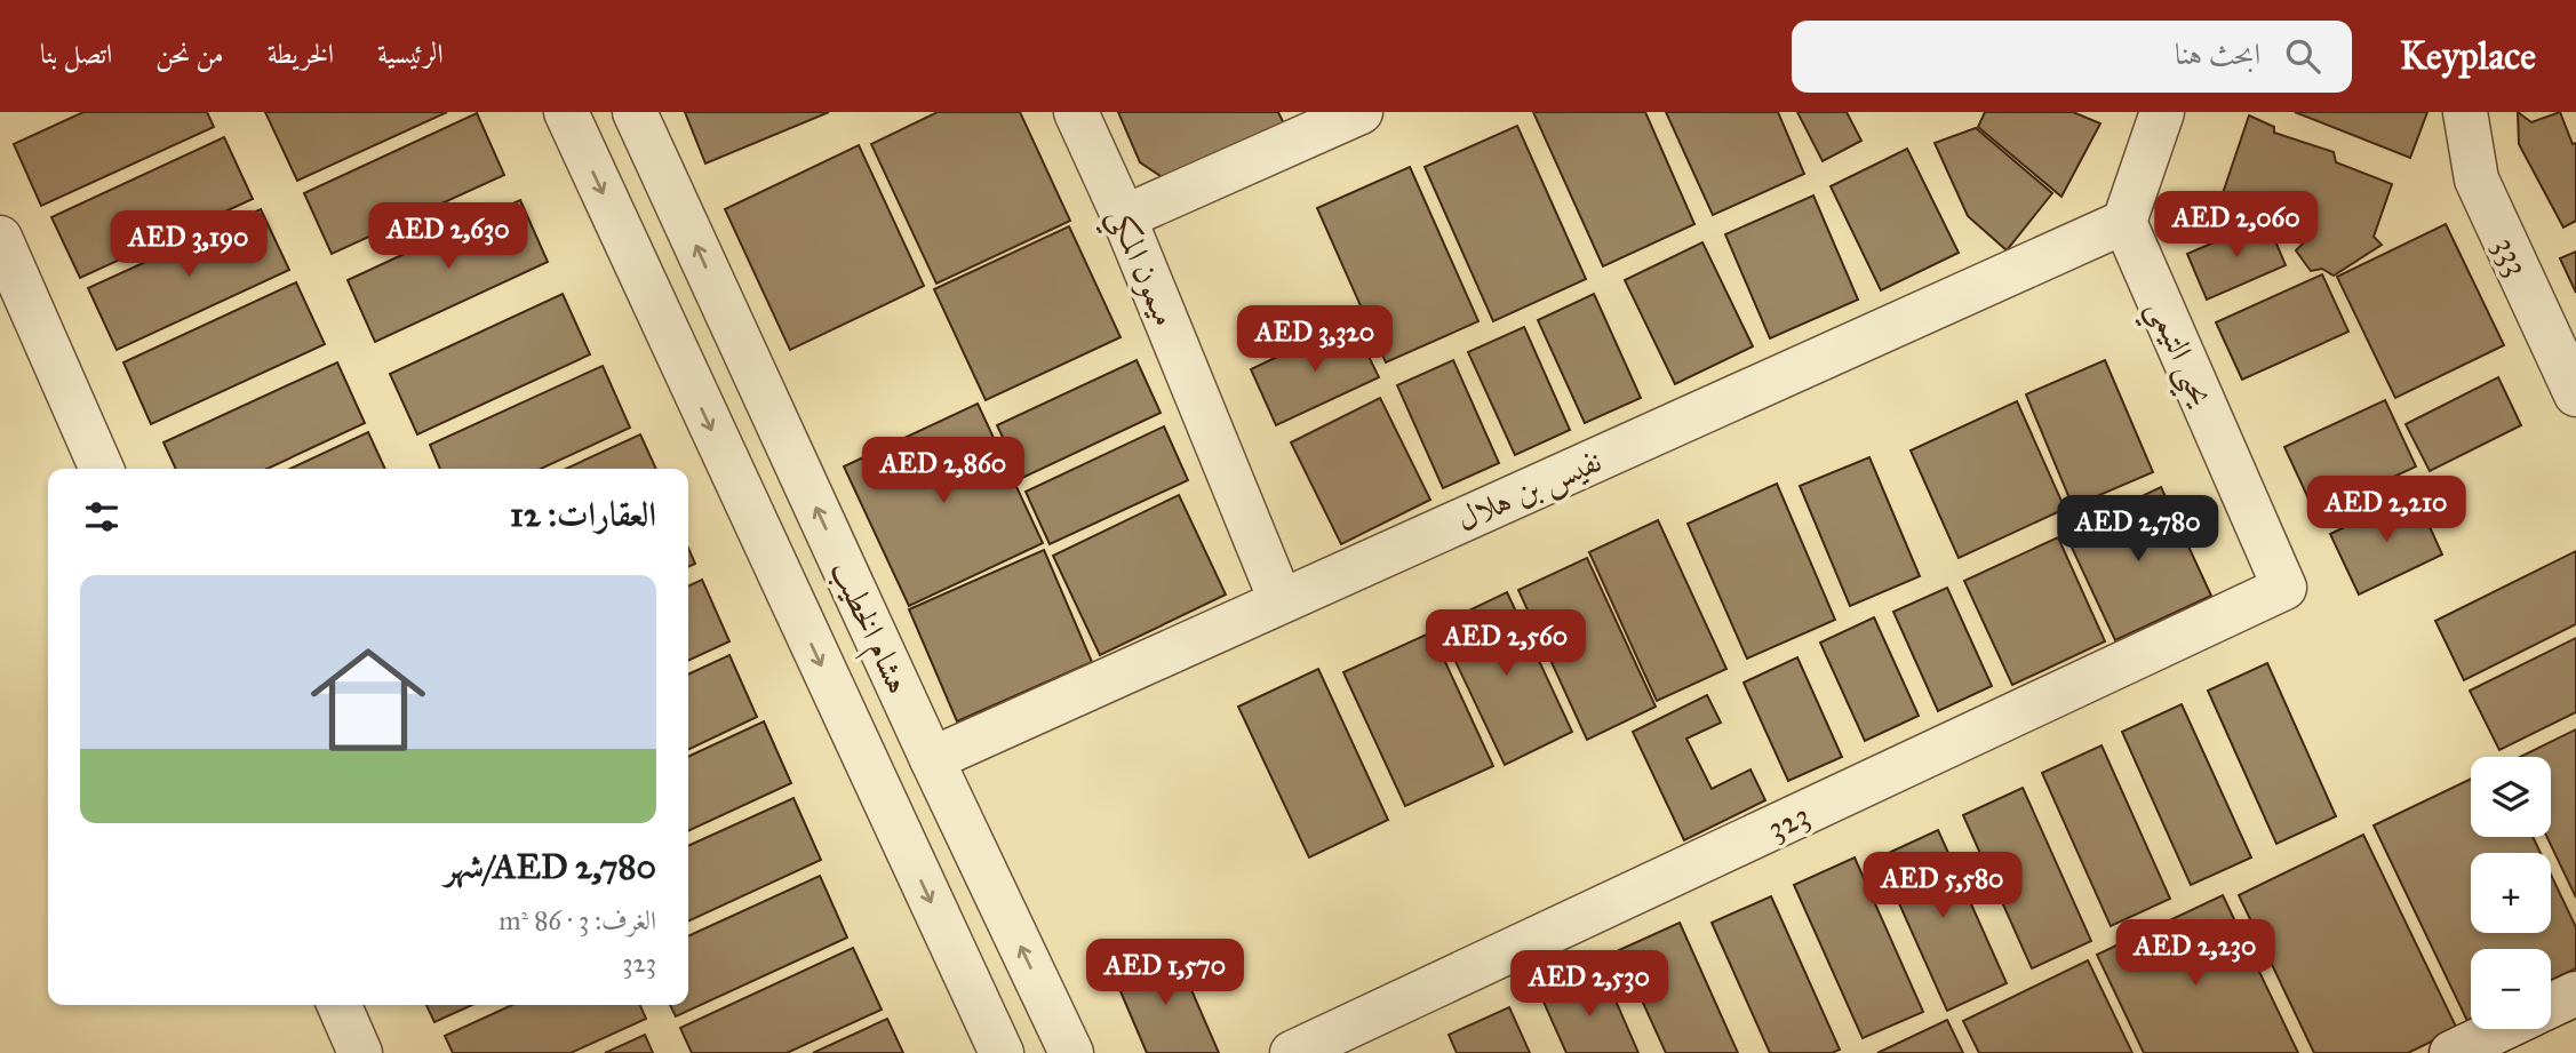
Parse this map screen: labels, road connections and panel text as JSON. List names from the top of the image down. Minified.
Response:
{"streets":{"street":["333","ميمون المكي","يحيى التيمي","نفيس بن هلال","هشام الخطيب","323"]},"crossings":[["ميمون المكي","نفيس بن هلال"],["يحيى التيمي","نفيس بن هلال"],["يحيى التيمي","323"],["نفيس بن هلال","هشام الخطيب"]],"page":{"header":"Keyplace","search":"ابحث هنا","nav":["الرئيسية","الخريطة","من نحن","اتصل بنا"],"price":["AED 2,060","AED 2,630","AED 3,190","AED 3,320","AED 2,860","AED 2,210","AED 2,780","AED 2,560","AED 5,580","AED 2,230","AED 1,570","AED 2,530"],"heading":"العقارات: 12","list":[{"name":"AED 2,780/شهر","note":"الغرف: 3 · 86 m² · 323"}],"map_buttons":["+","−"]}}
